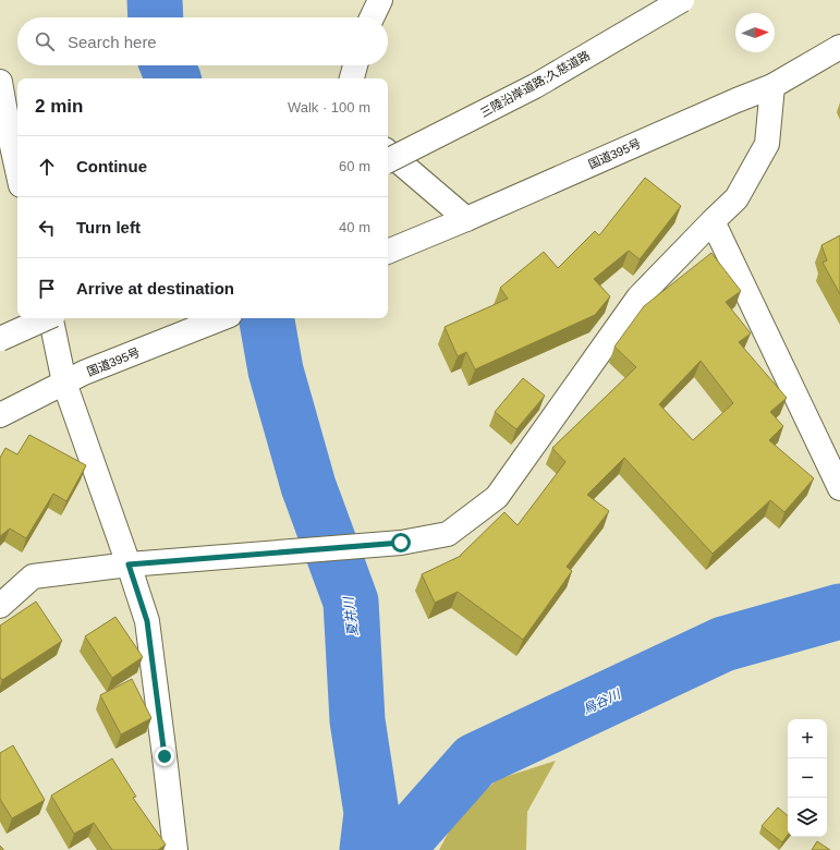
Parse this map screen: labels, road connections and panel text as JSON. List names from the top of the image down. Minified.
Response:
{"streets":{"main road":["三陸沿岸道路;久慈道路","国道395号"]},"water":["夏井川","鳥谷川"],"north":"right","page":{"search":"Search here","heading":["2 min","Walk · 100 m"],"list":[["Continue","60 m"],["Turn left","40 m"],"Arrive at destination"],"map_buttons":["+","−"]}}
